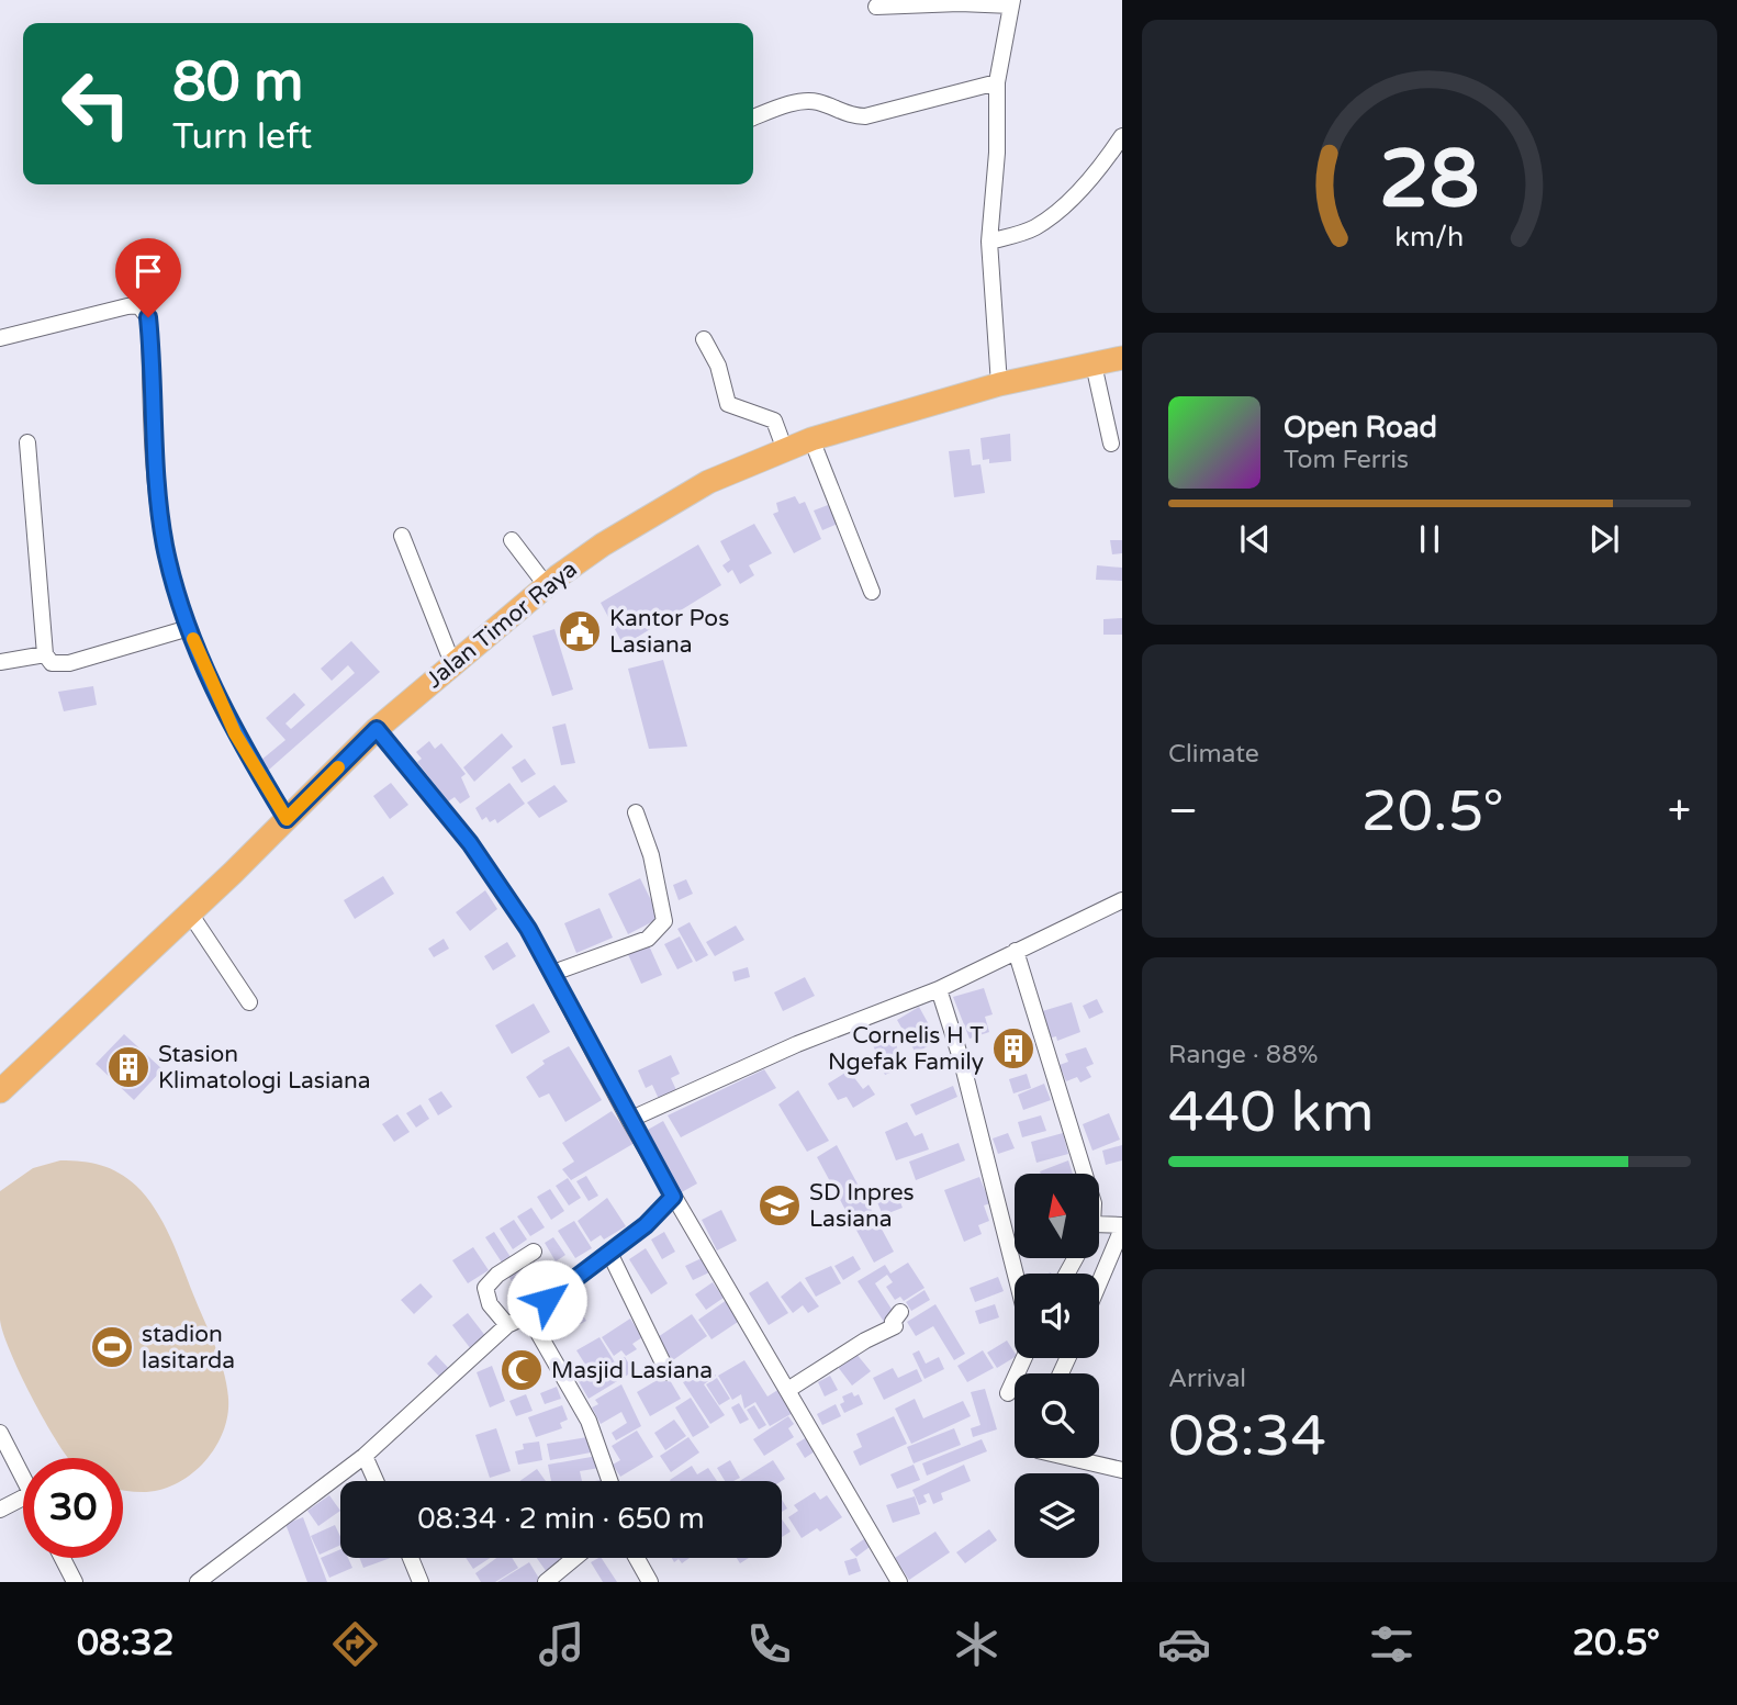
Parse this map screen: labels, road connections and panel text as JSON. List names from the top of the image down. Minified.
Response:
{"streets":{"highway":["Jalan Timor Raya"]},"places":{"public building":["Kantor Pos Lasiana"],"building":["Cornelis H T Ngefak Family","Stasion Klimatologi Lasiana"],"school or university":["SD Inpres Lasiana"],"sports":["stadion lasitarda"],"mosque":["Masjid Lasiana"]},"north":"top","page":{"turn":["80 m","Turn left"],"song":["Open Road","Tom Ferris"],"tile":["Climate",["Range · 88%","440 km"],["Arrival","08:34"]],"heat":["−","20.5°","+"],"limit":"30","trip":"08:34 · 2 min · 650 m","tabs":["08:32","20.5°"],"gauge":["28","km/h"]}}
